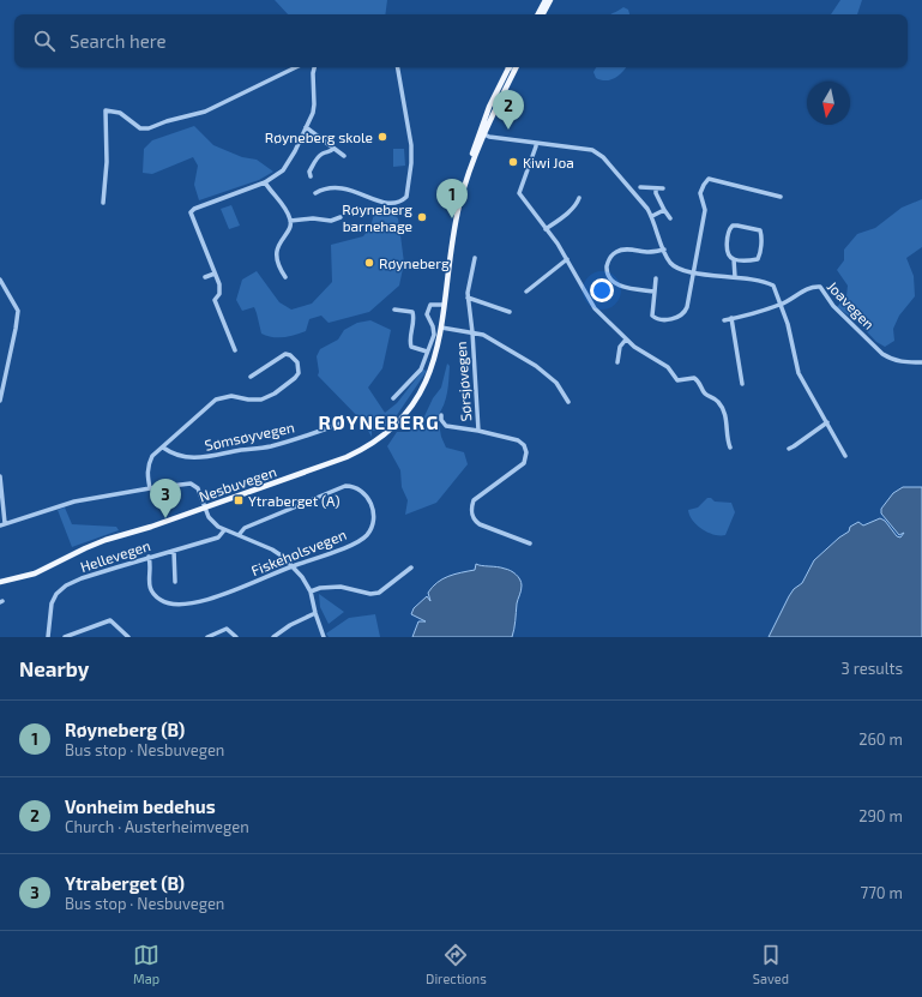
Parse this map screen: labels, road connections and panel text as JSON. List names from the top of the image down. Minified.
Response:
{"streets":{"main road":["Nesbuvegen"],"street":["Joavegen","Sørsjøvegen","Sømsøyvegen","Fiskeholsvegen","Hellevegen"]},"crossings":[["Fiskeholsvegen","Hellevegen"]],"districts":["RØYNEBERG"],"places":{"other":["Røyneberg skole","Kiwi Joa","Røyneberg barnehage","Røyneberg"],"transit":["Ytraberget (A)"]},"north":"bottom","page":{"search":"Search here","pins":["2","1","3"],"heading":["Nearby","3 results"],"list":[{"mark":"1","name":"Røyneberg (B)","note":"Bus stop · Nesbuvegen","value":"260 m"},{"mark":"2","name":"Vonheim bedehus","note":"Church · Austerheimvegen","value":"290 m"},{"mark":"3","name":"Ytraberget (B)","note":"Bus stop · Nesbuvegen","value":"770 m"}],"nav":["Map","Directions","Saved"]}}
